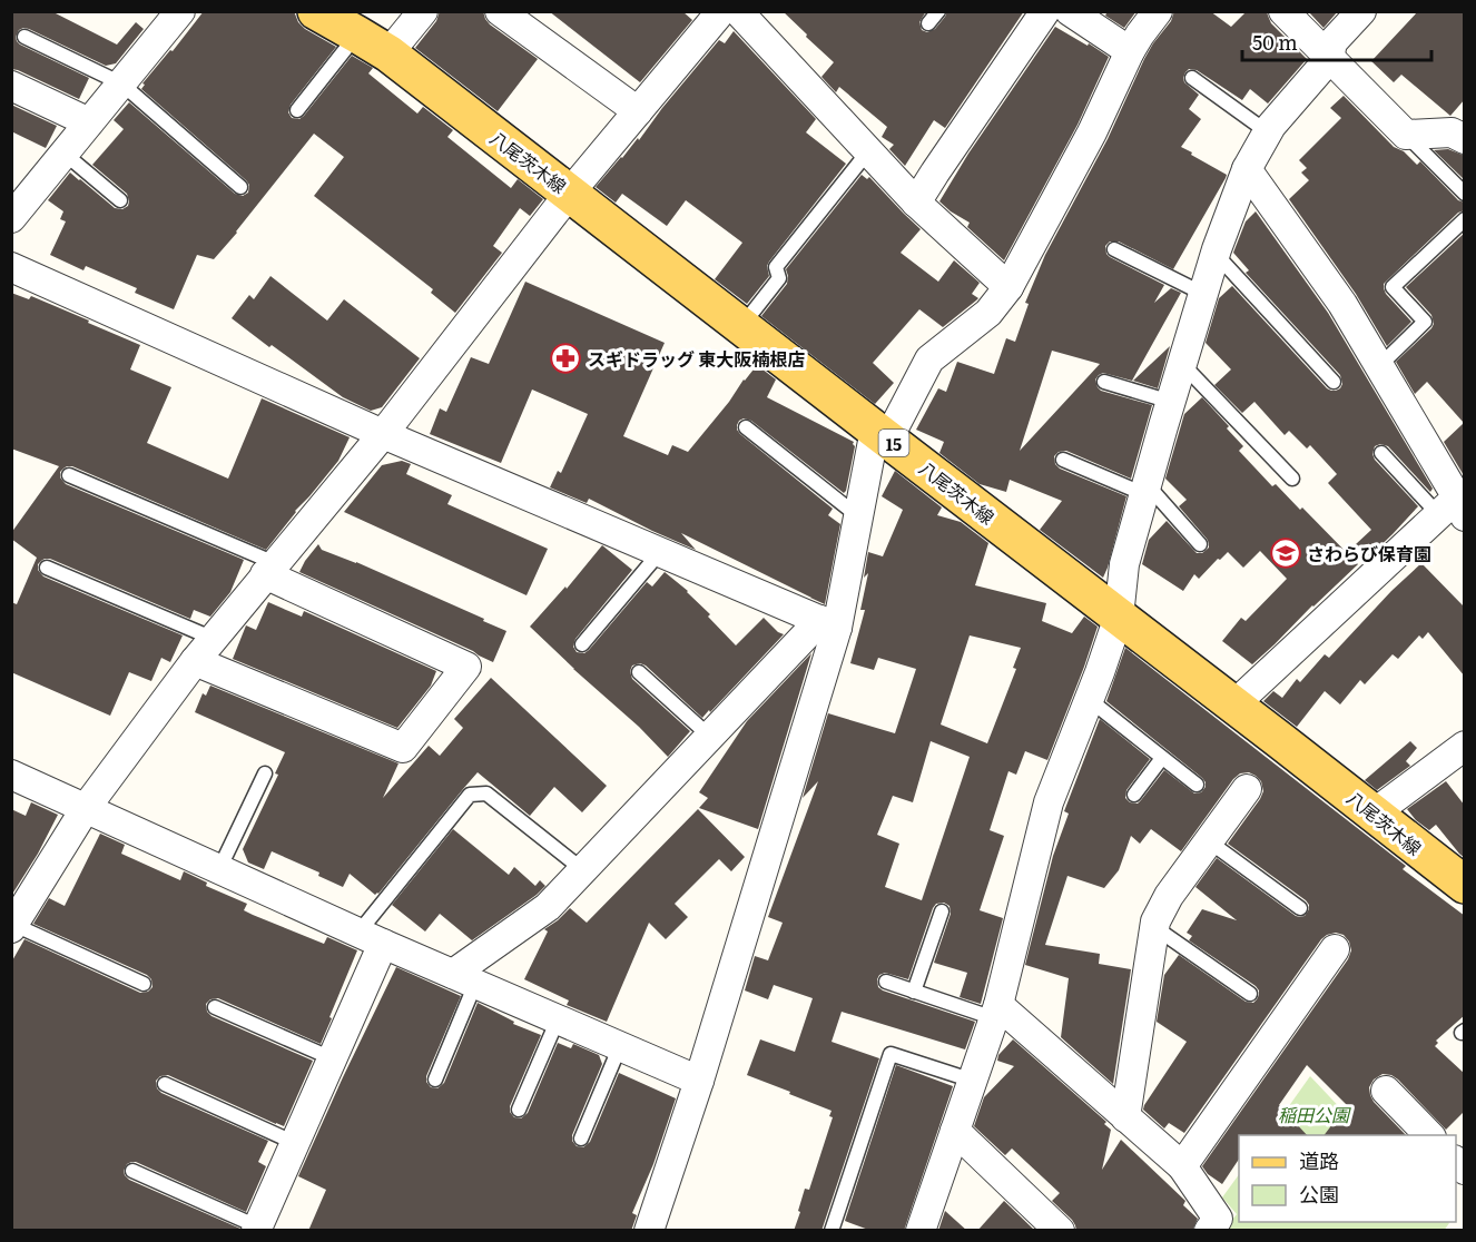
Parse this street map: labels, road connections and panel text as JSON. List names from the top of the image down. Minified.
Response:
{"streets":{"main road":["八尾茨木線","15"]},"parks":["稲田公園"],"places":{"pharmacy":["スギドラッグ 東大阪楠根店"],"school or university":["さわらび保育園"]},"legend":["道路","公園"],"scale_bar":"50 m"}
